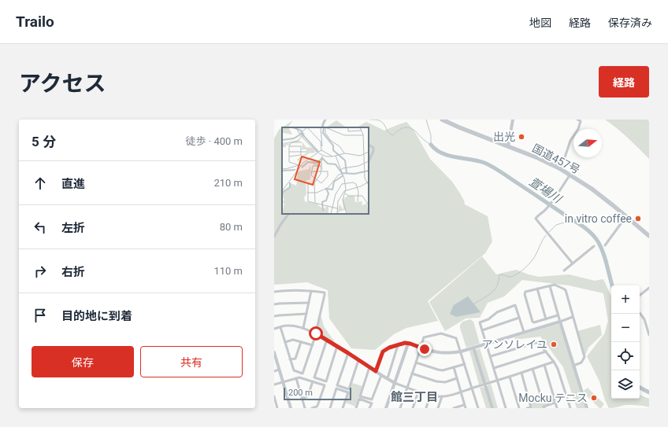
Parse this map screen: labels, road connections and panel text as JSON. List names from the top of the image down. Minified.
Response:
{"streets":{"highway":["国道457号"]},"districts":["館三丁目"],"water":["萱場川"],"places":["出光","in vitro coffee","アンソレイユ","Mocku テニス"],"scale_bar":"200 m","north":"right","page":{"header":"Trailo","nav":["地図","経路","保存済み"],"title":"アクセス","buttons":["経路",["保存","共有"]],"heading":["5 分","徒歩 · 400 m"],"list":[["直進","210 m"],["左折","80 m"],["右折","110 m"],"目的地に到着"],"map_buttons":["+","−"],"scale":"200 m"}}
